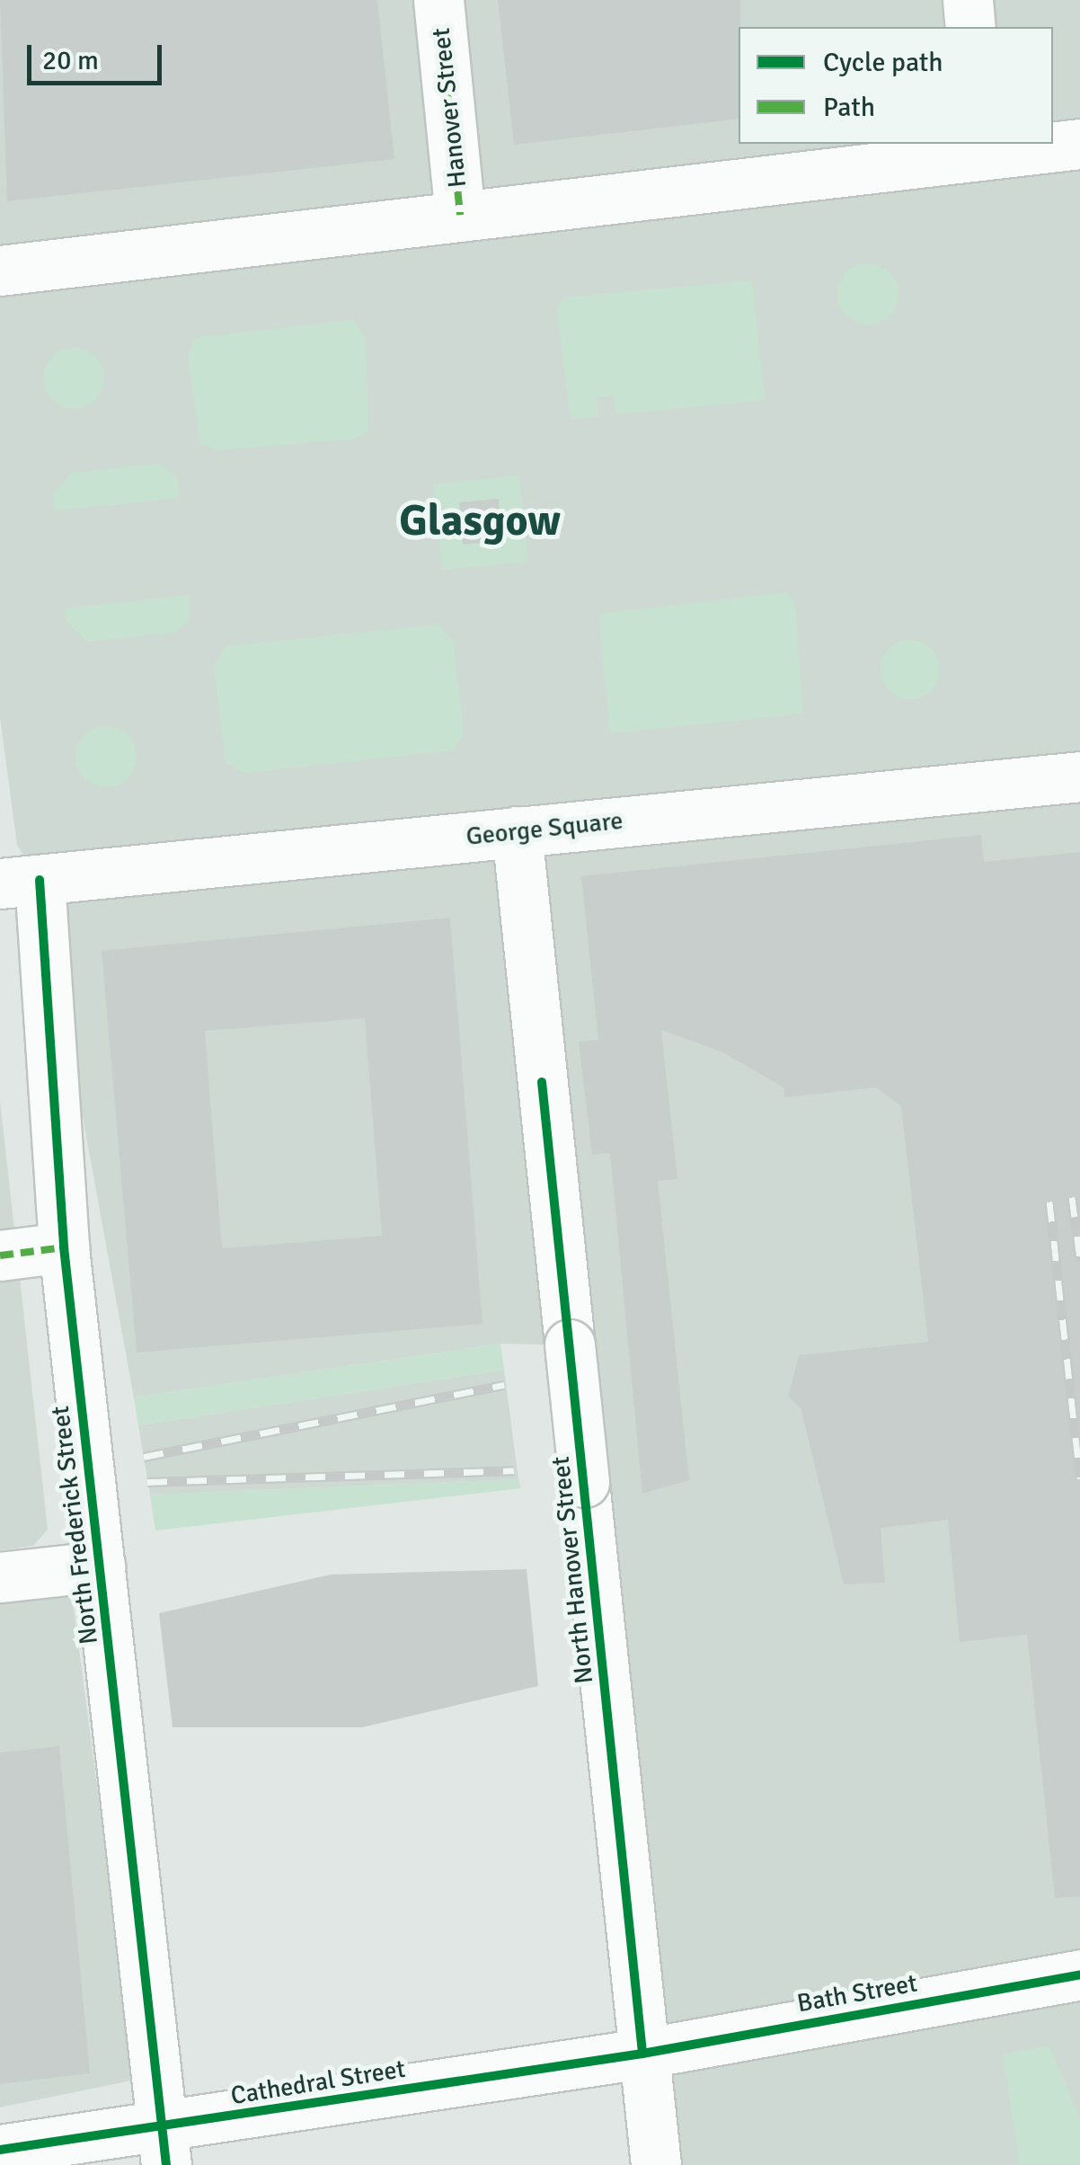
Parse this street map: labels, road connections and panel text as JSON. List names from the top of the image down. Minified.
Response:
{"streets":{"street":["Hanover Street","George Square","North Frederick Street","North Hanover Street","Bath Street","Cathedral Street"]},"crossings":[["George Square","North Frederick Street"],["George Square","North Hanover Street"],["North Frederick Street","Cathedral Street"],["North Hanover Street","Bath Street"],["North Hanover Street","Cathedral Street"],["Bath Street","Cathedral Street"]],"districts":["Glasgow"],"legend":["Cycle path","Path"],"scale_bar":"20 m"}
